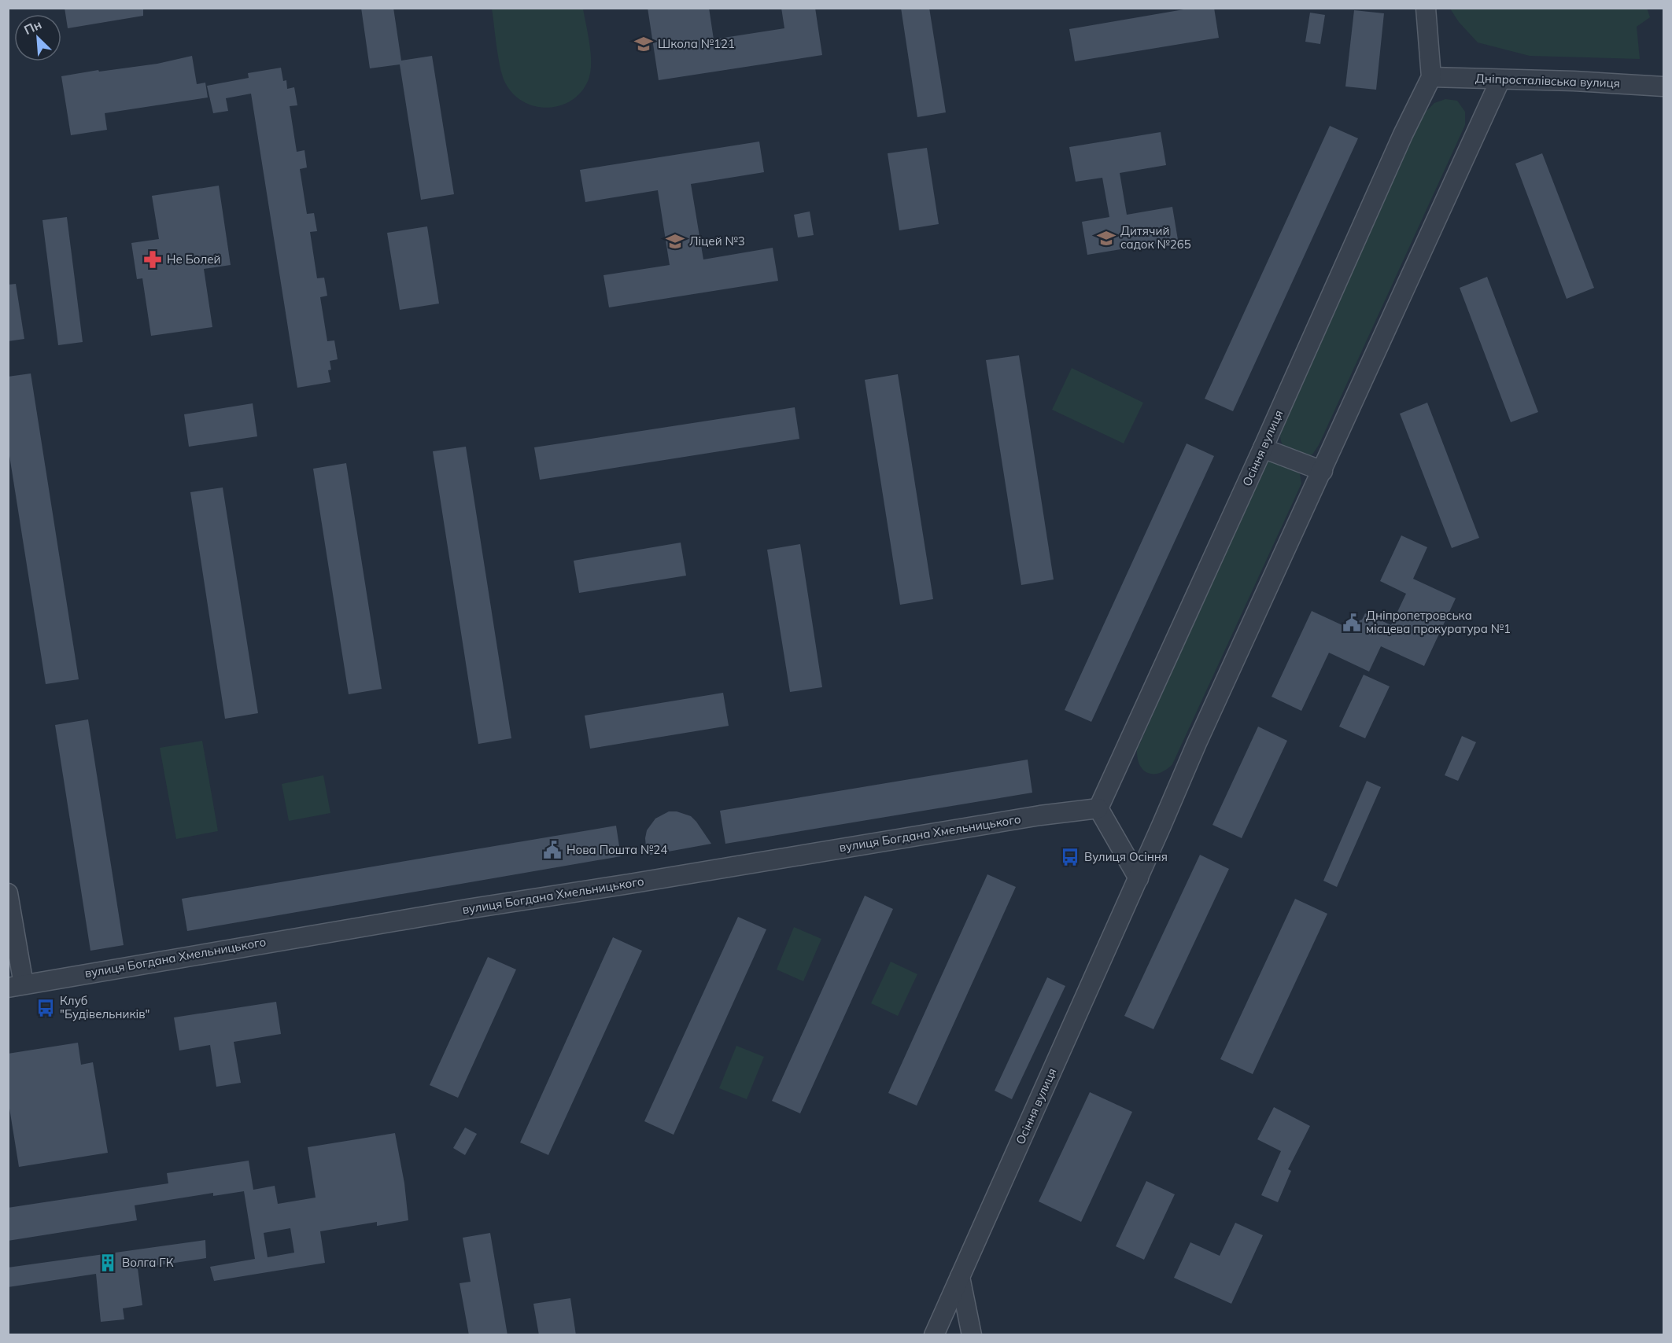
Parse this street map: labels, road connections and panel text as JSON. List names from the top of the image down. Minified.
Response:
{"streets":{"street":["Дніпросталівська вулиця","Осіння вулиця","вулиця Богдана Хмельницького"]},"crossings":[["Дніпросталівська вулиця","Осіння вулиця"],["Осіння вулиця","вулиця Богдана Хмельницького"]],"places":{"school or university":["Школа №121","Дитячий садок №265","Ліцей №3"],"pharmacy":["Не Болей"],"public building":["Дніпропетровська місцева прокуратура №1","Нова Пошта №24"],"bus stop":["Вулиця Осіння","Клуб \"Будівельників\""],"building":["Волга ГК"]},"north":"top left"}
